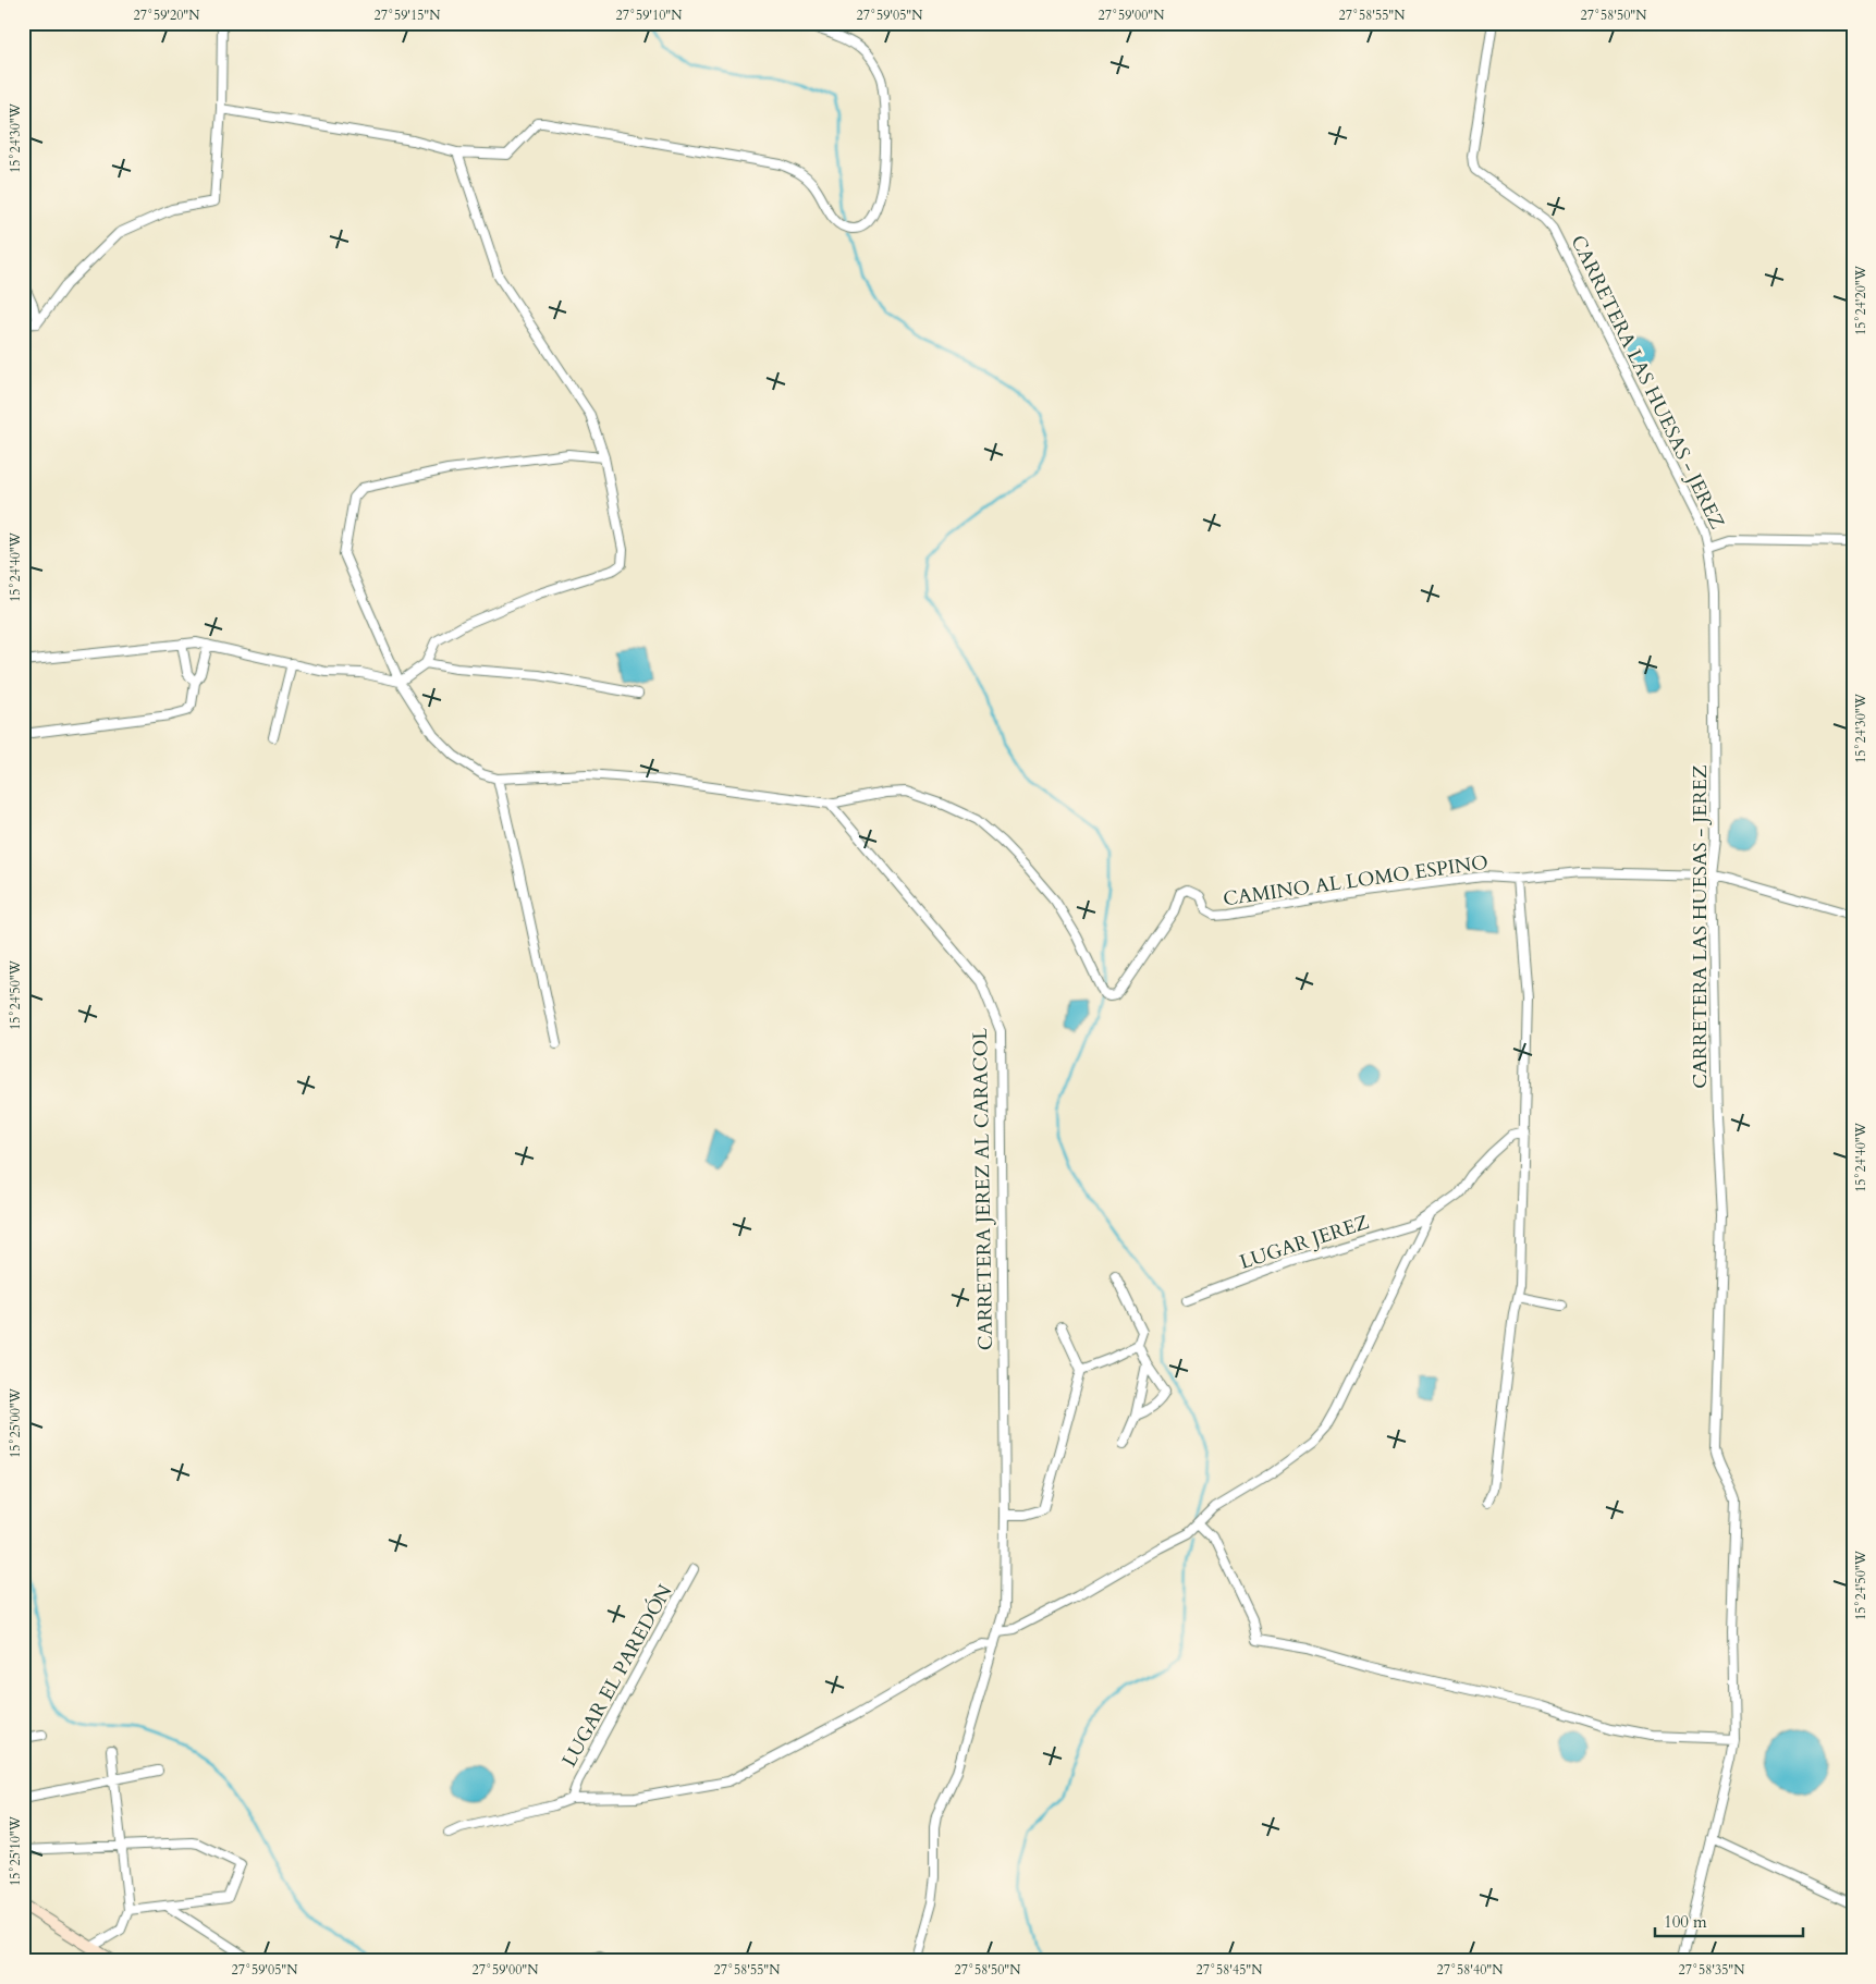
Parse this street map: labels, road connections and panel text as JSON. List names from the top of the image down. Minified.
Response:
{"streets":{"street":["CARRETERA LAS HUESAS - JEREZ","CAMINO AL LOMO ESPINO","CARRETERA JEREZ AL CARACOL","LUGAR JEREZ","LUGAR EL PAREDÓN"]},"crossings":[["CARRETERA LAS HUESAS - JEREZ","CAMINO AL LOMO ESPINO"],["CAMINO AL LOMO ESPINO","CARRETERA JEREZ AL CARACOL"],["CARRETERA JEREZ AL CARACOL","LUGAR EL PAREDÓN"]],"scale_bar":"100 m","coordinates":["27°59'20\"N","27°59'15\"N","27°59'10\"N","27°59'05\"N","27°59'00\"N","27°58'55\"N","27°58'50\"N","15°24'30\"W","15°24'20\"W","15°24'40\"W","15°24'50\"W","15°25'00\"W","15°25'10\"W","27°58'45\"N","27°58'40\"N","27°58'35\"N"]}
